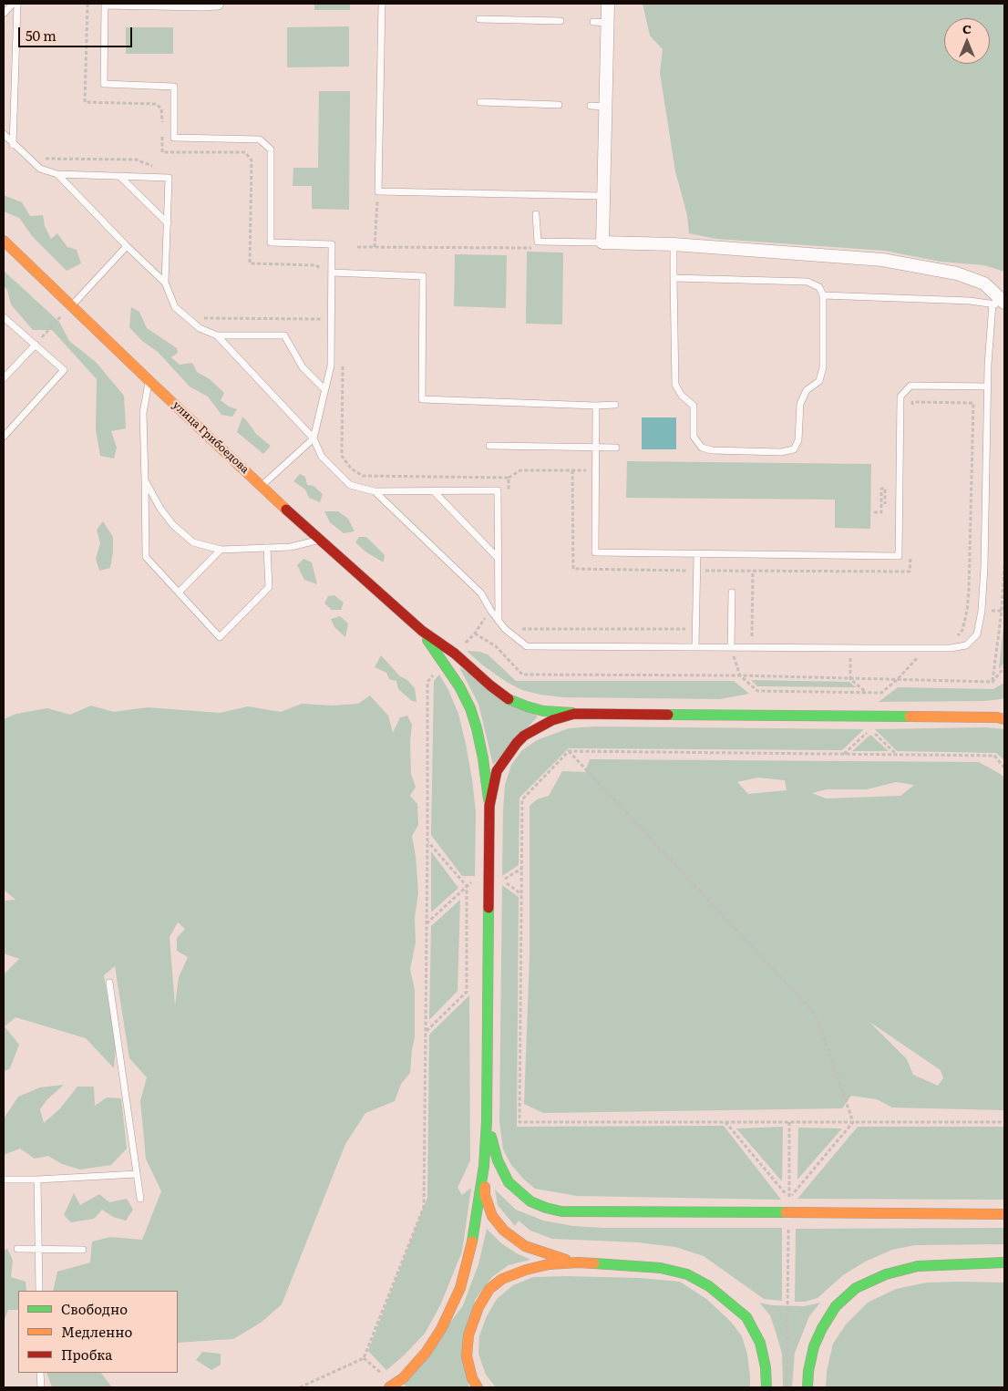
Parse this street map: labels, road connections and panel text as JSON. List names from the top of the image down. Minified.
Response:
{"streets":{"main road":["улица Грибоедова"]},"legend":["Свободно","Медленно","Пробка"],"scale_bar":"50 m","north":"top"}
